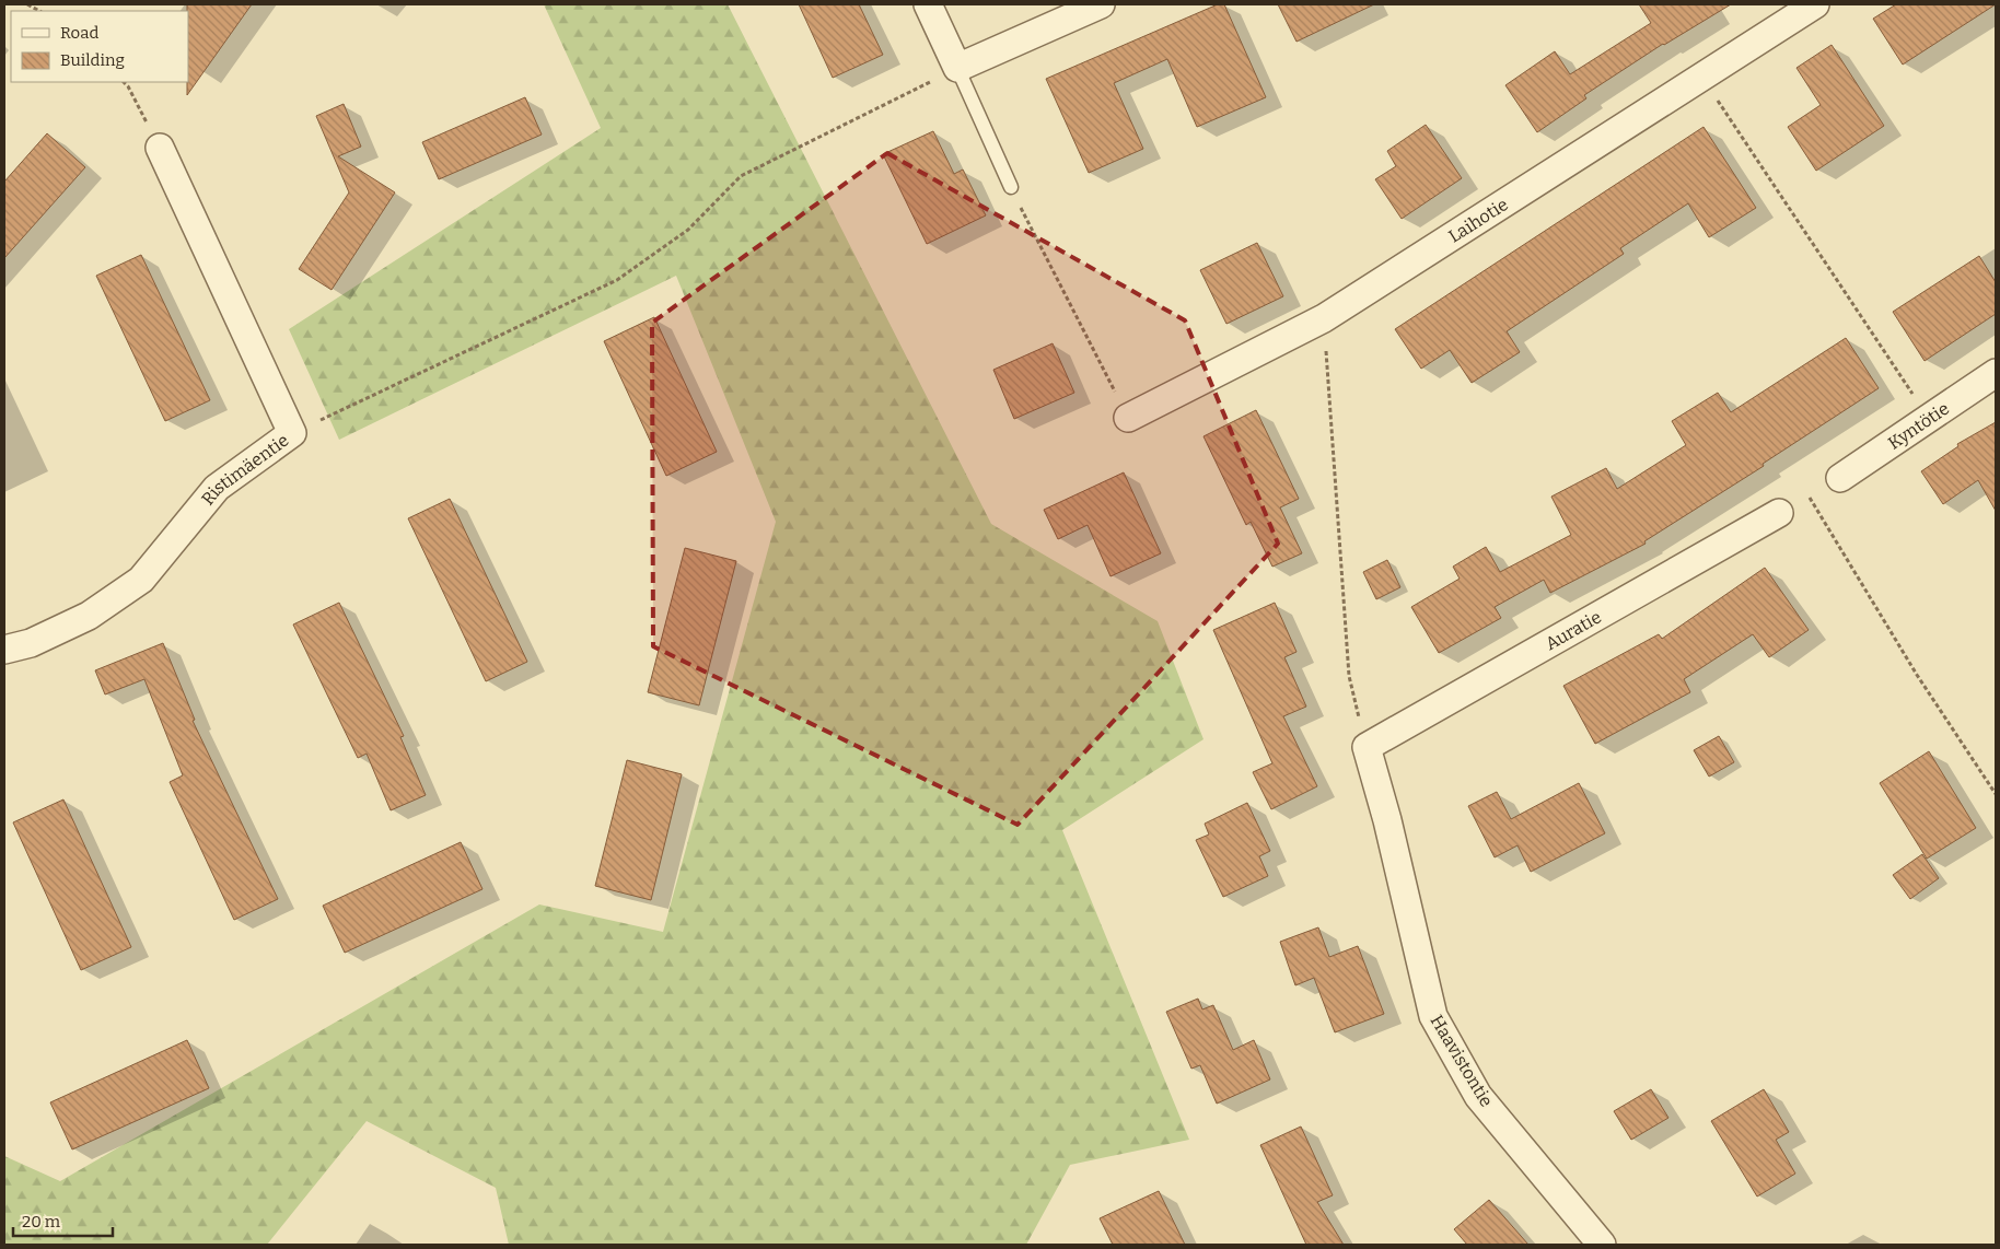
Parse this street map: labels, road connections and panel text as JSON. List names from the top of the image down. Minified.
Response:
{"streets":{"street":["Laihotie","Kyntötie","Ristimäentie","Auratie","Haavistontie"]},"crossings":[["Auratie","Haavistontie"]],"legend":["Road","Building"],"scale_bar":"20 m"}
